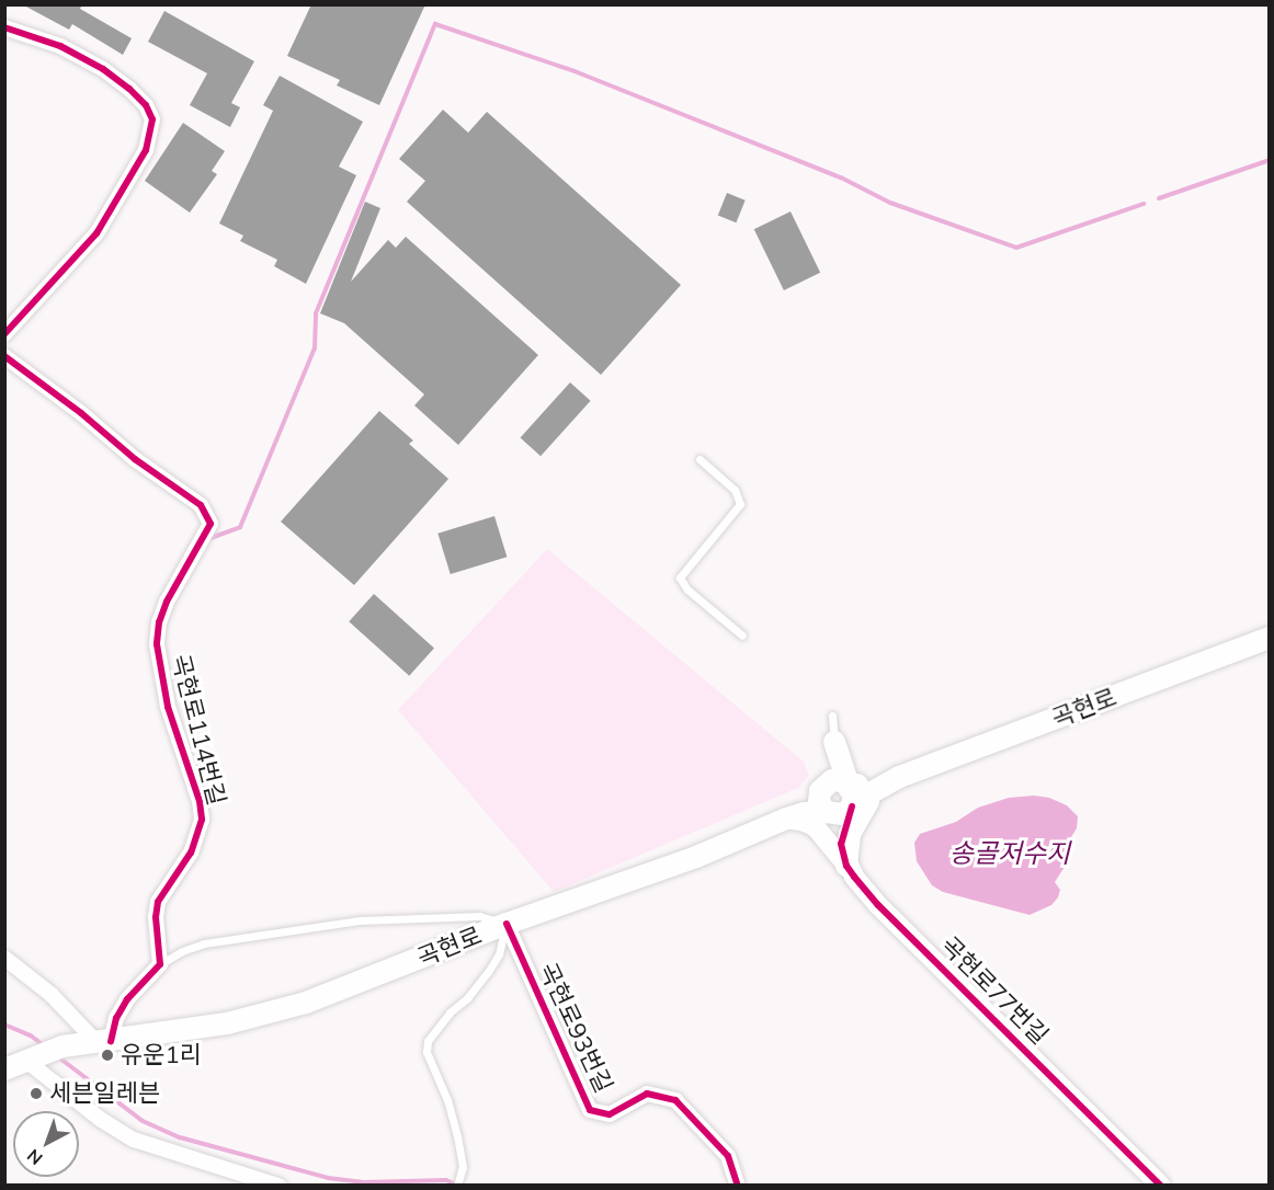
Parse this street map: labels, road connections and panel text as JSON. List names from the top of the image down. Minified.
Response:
{"streets":{"main road":["곡현로"],"street":["곡현로114번길","곡현로77번길","곡현로93번길"]},"crossings":[["곡현로","곡현로93번길"]],"water":["송골저수지"],"places":["유운1리","세븐일레븐"],"north":"bottom left"}
